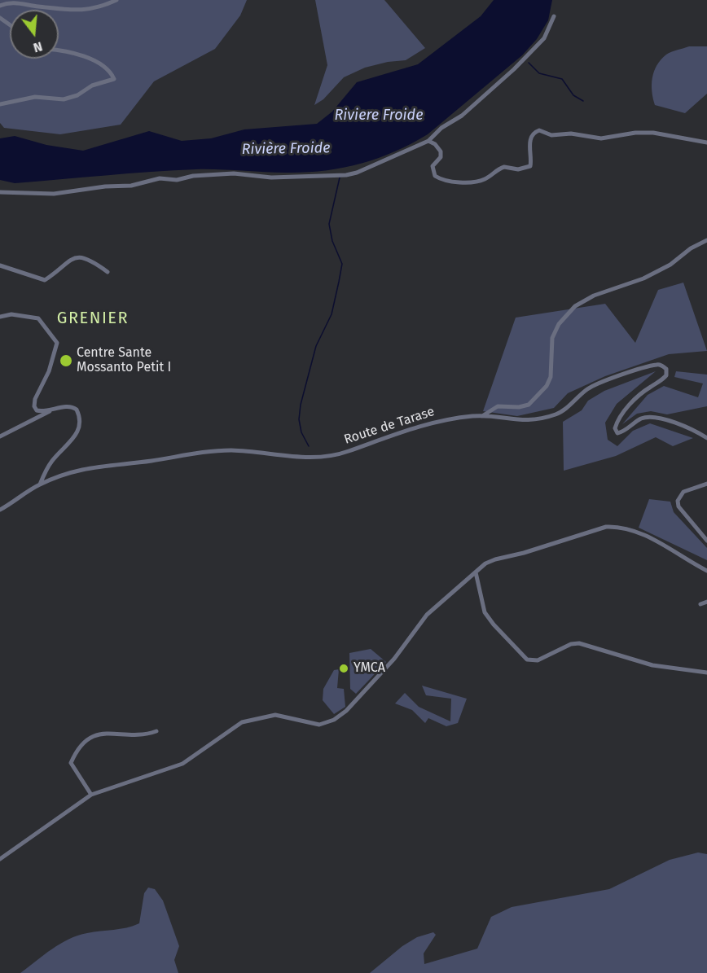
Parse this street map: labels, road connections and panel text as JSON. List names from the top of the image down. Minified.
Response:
{"streets":{"street":["Route de Tarase"]},"districts":["GRENIER"],"water":["Riviere Froide","Rivière Froide"],"places":["Centre Sante Mossanto Petit I","YMCA"],"north":"bottom"}
